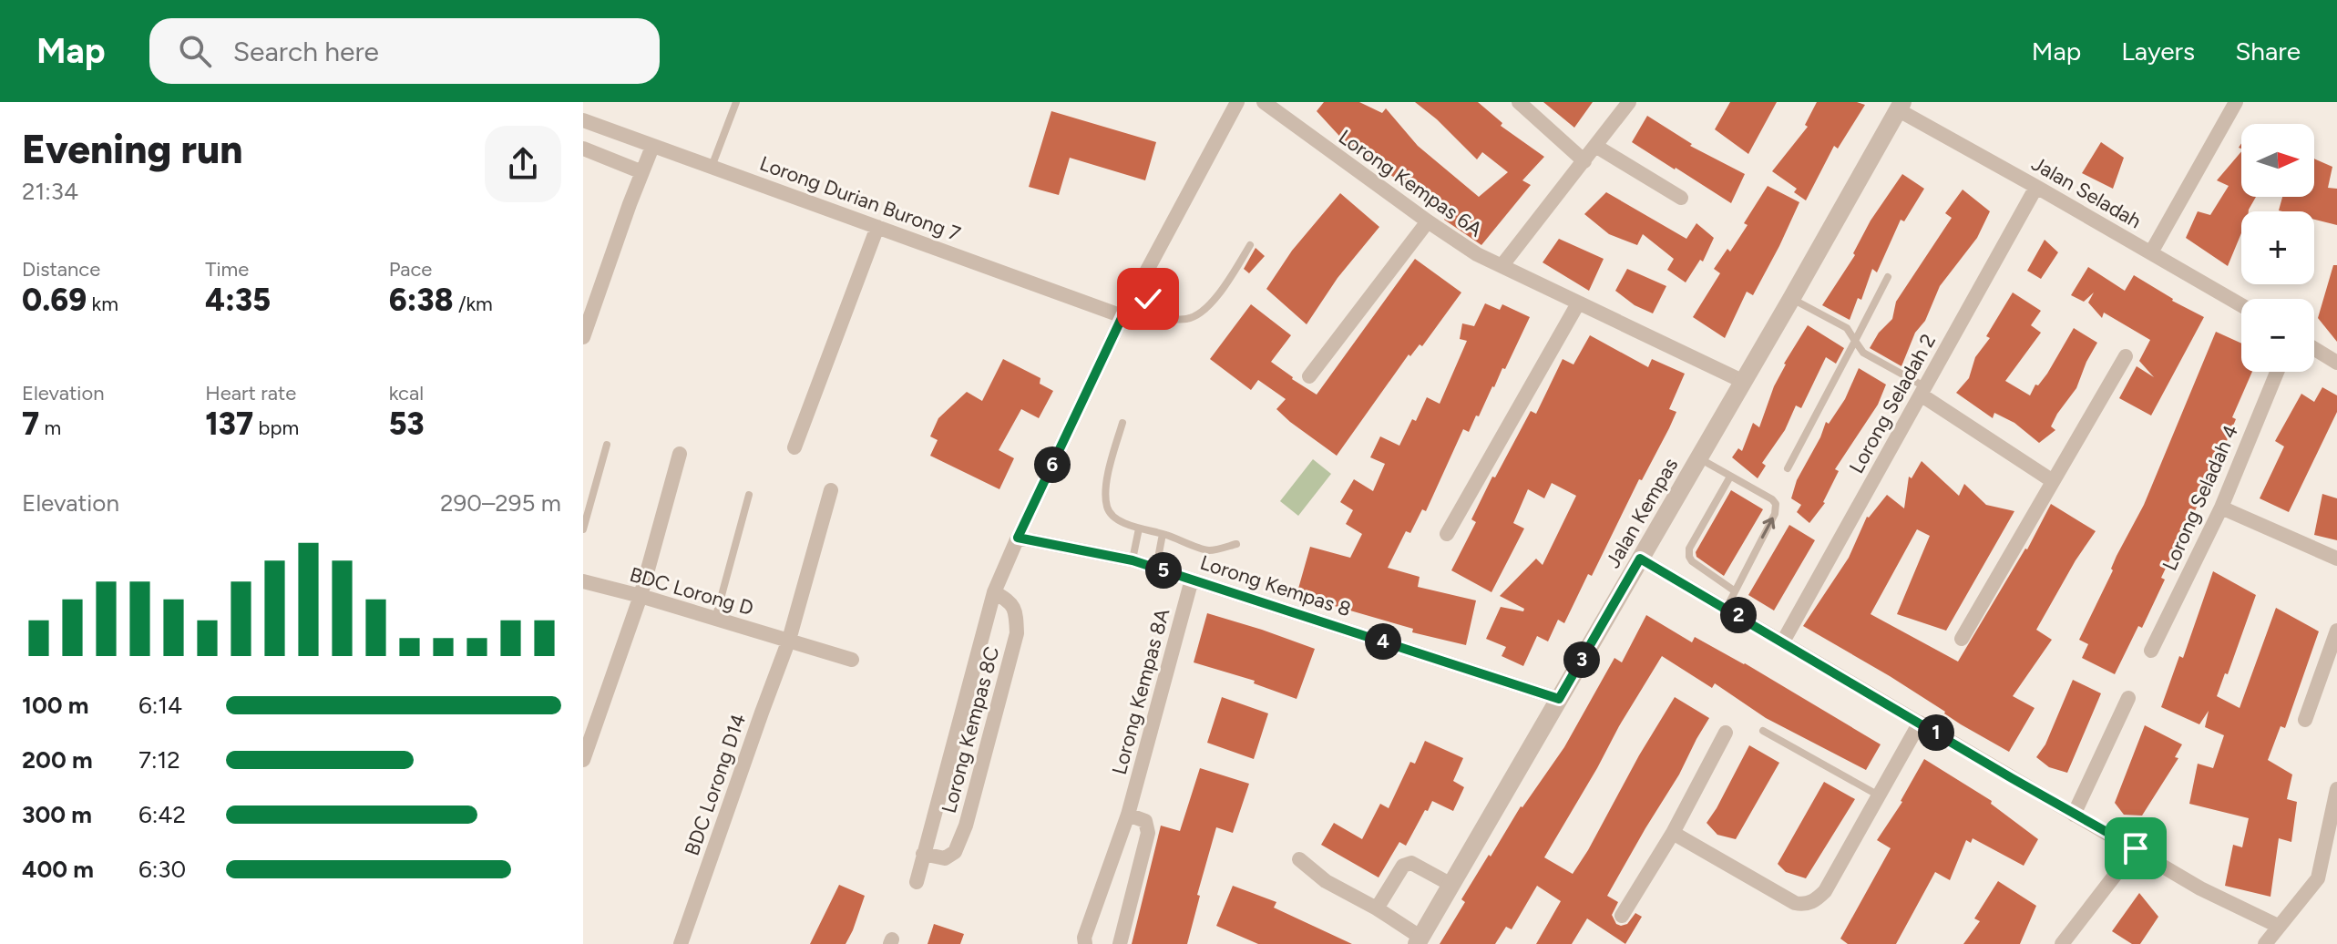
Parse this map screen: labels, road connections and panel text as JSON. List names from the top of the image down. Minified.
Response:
{"streets":{"street":["Lorong Kempas 6A","Jalan Seladah","Lorong Durian Burong 7","Lorong Seladah 2","Lorong Seladah 4","Jalan Kempas","Lorong Kempas 8","BDC Lorong D","Lorong Kempas 8A","Lorong Kempas 8C","BDC Lorong D14"]},"crossings":[["Lorong Kempas 6A","Jalan Kempas"],["Jalan Seladah","Lorong Seladah 2"],["Jalan Seladah","Jalan Kempas"],["Lorong Durian Burong 7","Lorong Kempas 8C"],["Jalan Kempas","Lorong Kempas 8"],["Lorong Kempas 8","Lorong Kempas 8A"],["Lorong Kempas 8","Lorong Kempas 8C"],["BDC Lorong D","BDC Lorong D14"]],"north":"right","page":{"header":"Map","search":"Search here","nav":["Map","Layers","Share"],"heading":["Evening run","21:34"],"map_buttons":["+","−"],"stats":[["Distance","0.69 km"],["Time","4:35"],["Pace","6:38 /km"],["Elevation","7 m"],["Heart rate","137 bpm"],["kcal","53"]],"pins":["6","5","2","4","3","1"],"chart":["Elevation","290–295 m"],"list":[{"name":"100 m","note":"6:14"},{"name":"200 m","note":"7:12"},{"name":"300 m","note":"6:42"},{"name":"400 m","note":"6:30"}]}}
